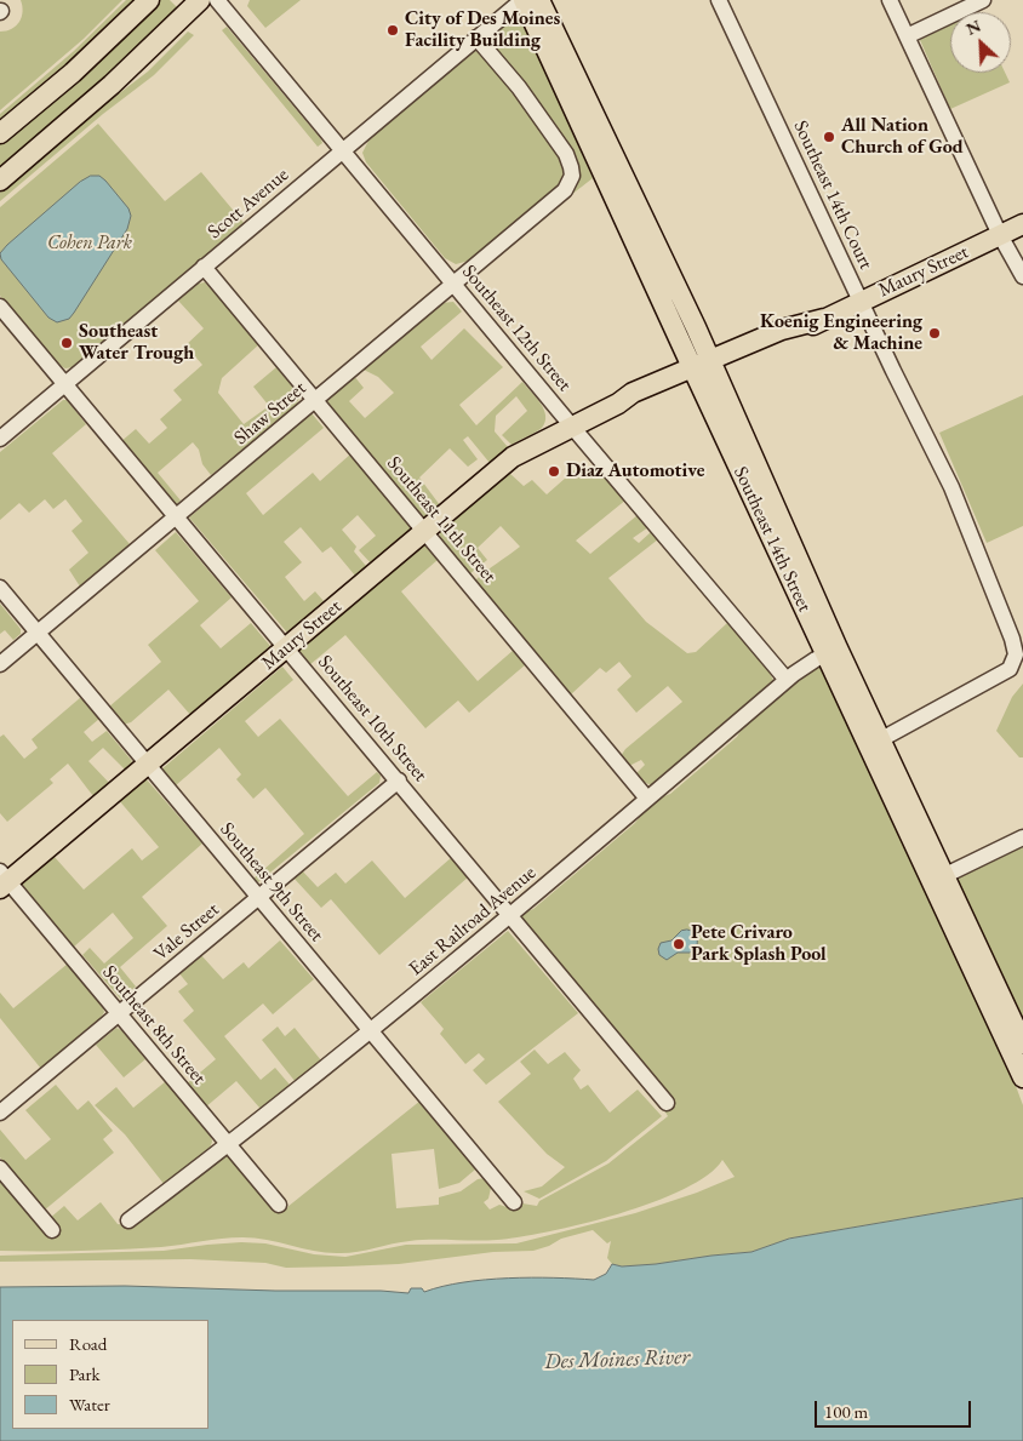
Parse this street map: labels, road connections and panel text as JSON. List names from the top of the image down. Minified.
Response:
{"streets":{"main road":["Maury Street","Southeast 14th Street"],"street":["Southeast 14th Court","Scott Avenue","Southeast 12th Street","Shaw Street","Southeast 11th Street","Southeast 10th Street","Southeast 9th Street","East Railroad Avenue","Vale Street","Southeast 8th Street"]},"crossings":[["Southeast 14th Court","Maury Street"],["Southeast 14th Court","Southeast 14th Street"],["Scott Avenue","Southeast 12th Street"],["Scott Avenue","Shaw Street"],["Scott Avenue","Southeast 11th Street"],["Scott Avenue","Southeast 14th Street"],["Scott Avenue","Southeast 10th Street"],["Maury Street","Southeast 12th Street"],["Maury Street","Southeast 11th Street"],["Maury Street","Southeast 14th Street"],["Maury Street","Southeast 10th Street"],["Maury Street","Southeast 9th Street"],["Maury Street","Southeast 8th Street"],["Southeast 12th Street","Shaw Street"],["Southeast 12th Street","East Railroad Avenue"],["Shaw Street","Southeast 11th Street"],["Shaw Street","Southeast 10th Street"],["Shaw Street","Southeast 9th Street"],["Southeast 11th Street","East Railroad Avenue"],["Southeast 14th Street","East Railroad Avenue"],["Southeast 10th Street","East Railroad Avenue"],["Southeast 10th Street","Vale Street"],["Southeast 9th Street","East Railroad Avenue"],["Southeast 9th Street","Vale Street"],["East Railroad Avenue","Southeast 8th Street"],["Vale Street","Southeast 8th Street"]],"water":["Des Moines River"],"parks":["Cohen Park"],"places":["City of Des Moines Facility Building","All Nation Church of God","Koenig Engineering & Machine","Southeast Water Trough","Diaz Automotive","Pete Crivaro Park Splash Pool"],"legend":["Road","Park","Water"],"scale_bar":"100 m","north":"top left"}
